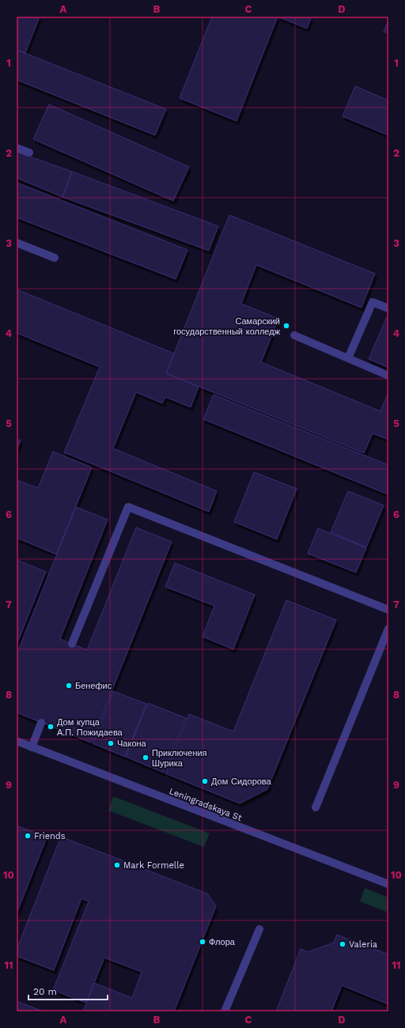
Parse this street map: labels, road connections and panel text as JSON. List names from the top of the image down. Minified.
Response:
{"streets":{"street":["Leningradskaya St"]},"places":["Самарский государственный колледж","Бенефис","Дом купца А.П. Пожидаева","Чакона","Приключения Шурика","Дом Сидорова","Friends","Mark Formelle","Флора","Valeria"],"scale_bar":"20 m","grid":{"columns":["A","B","C","D"],"rows":["1","2","3","4","5","6","7","8","9","10","11"]}}
